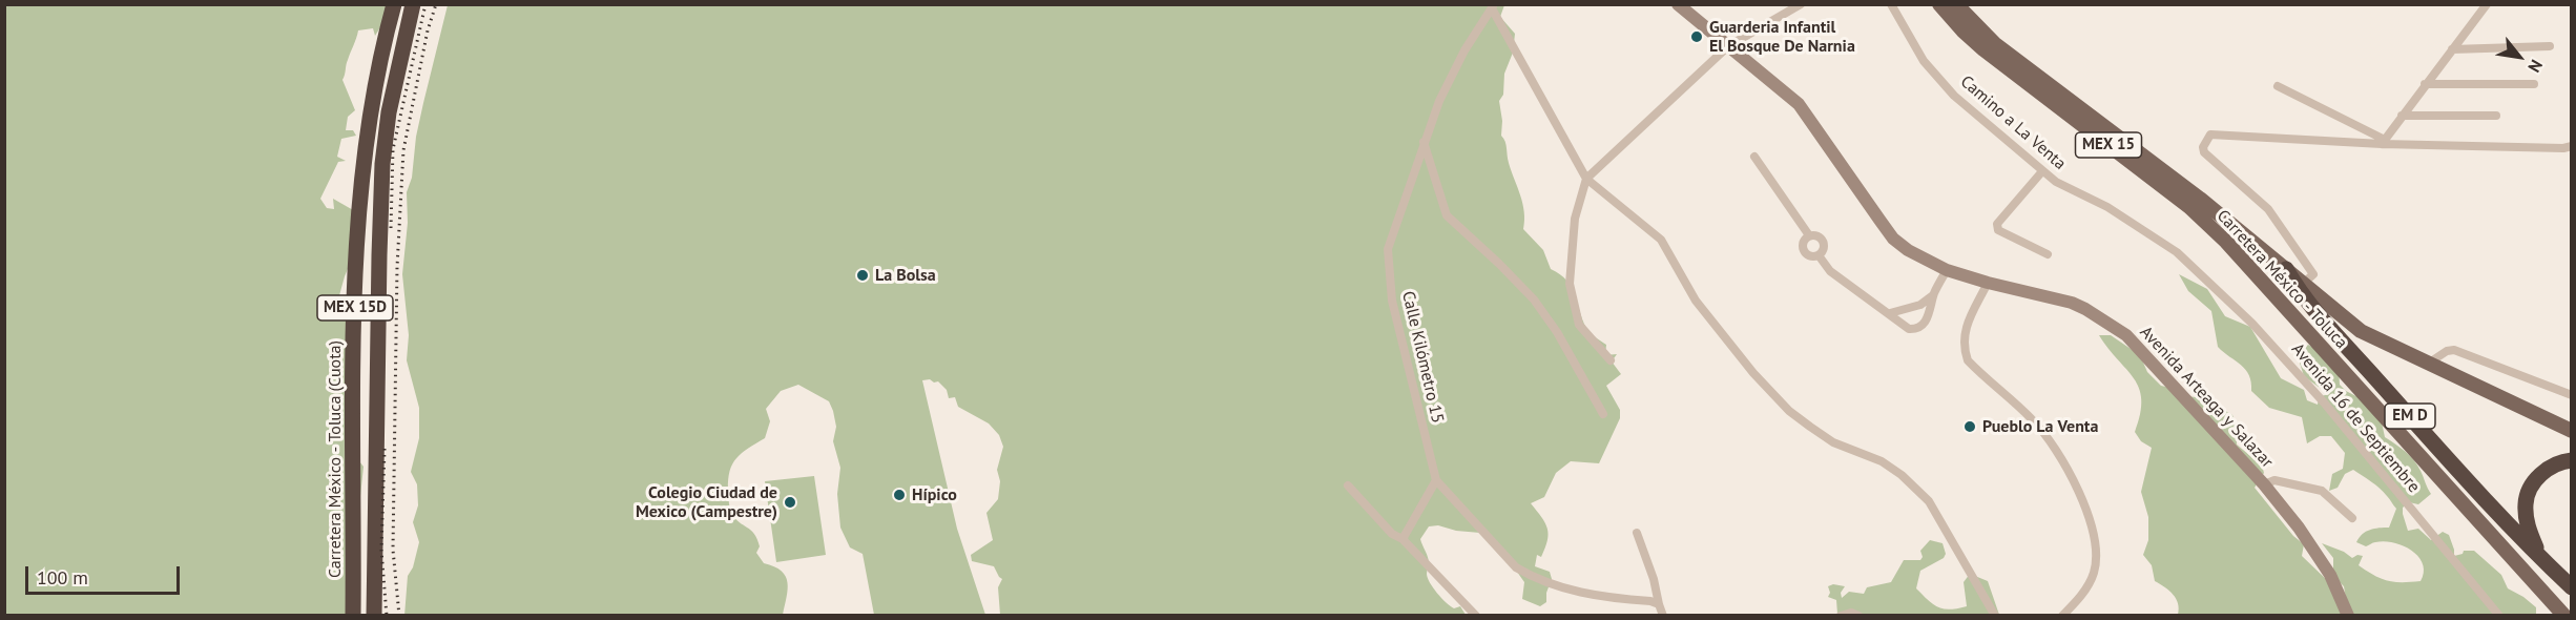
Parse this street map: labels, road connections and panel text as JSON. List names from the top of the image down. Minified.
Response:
{"streets":{"highway":["MEX 15D","EM D","Carretera México - Toluca (Cuota)"],"main road":["MEX 15","Carretera México - Toluca"],"street":["Camino a La Venta","Calle Kilómetro 15","Avenida Arteaga y Salazar","Avenida 16 de Septiembre"]},"crossings":[["Camino a La Venta","Avenida 16 de Septiembre"],["Carretera México - Toluca","EM D"]],"places":["Guarderia Infantil El Bosque De Narnia","La Bolsa","Pueblo La Venta","Hípico","Colegio Ciudad de Mexico (Campestre)"],"scale_bar":"100 m","north":"bottom right"}
